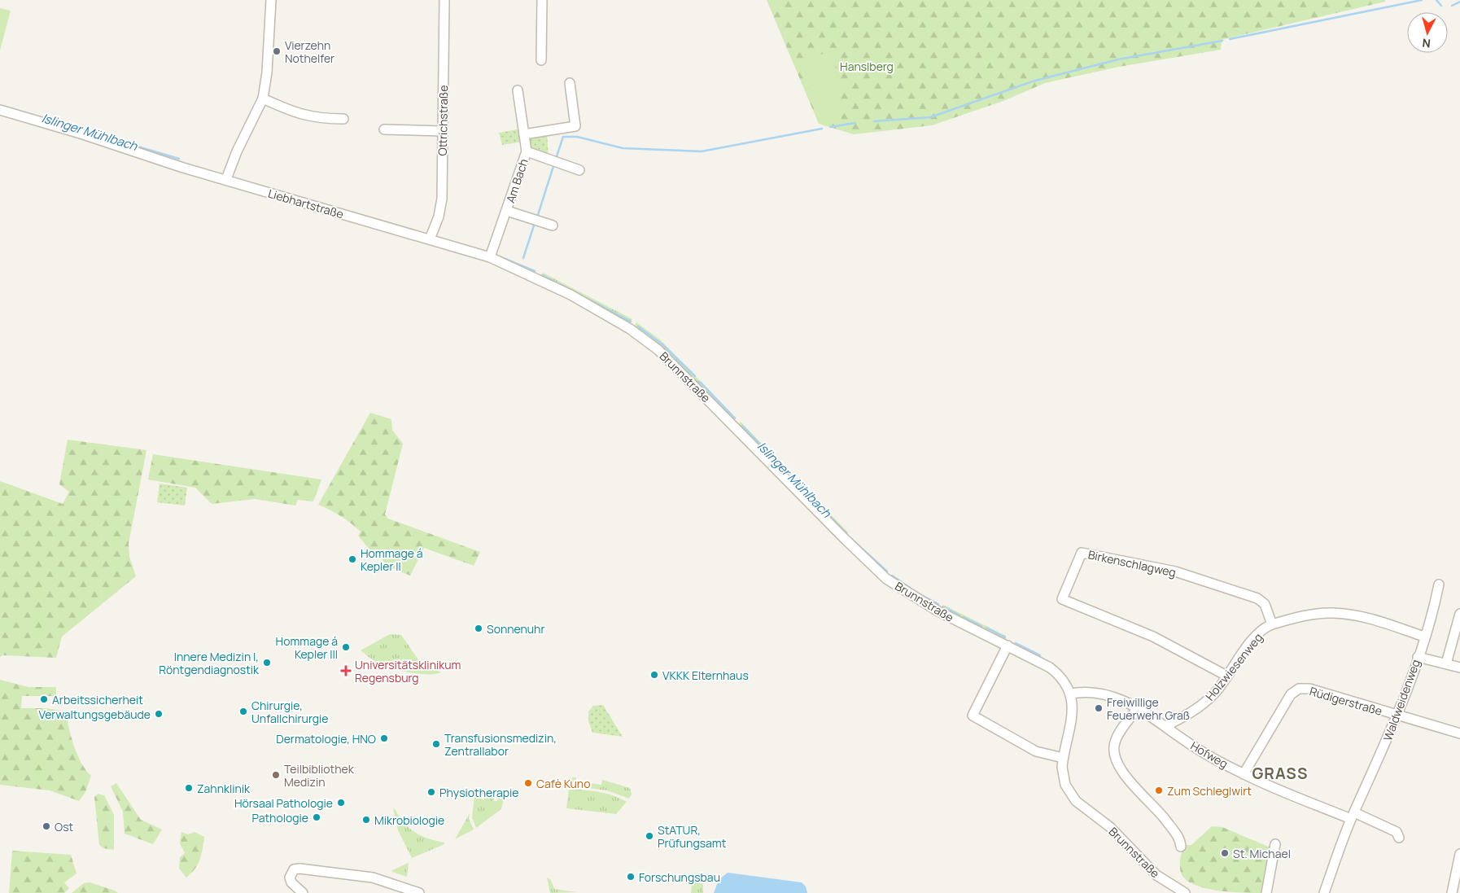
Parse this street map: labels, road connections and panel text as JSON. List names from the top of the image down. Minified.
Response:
{"streets":{"street":["Ottrichstraße","Am Bach","Liebhartstraße","Brunnstraße","Birkenschlagweg","Holzwiesenweg","Waldweidenweg","Rüdigerstraße","Hofweg"]},"crossings":[["Ottrichstraße","Liebhartstraße"],["Am Bach","Liebhartstraße"],["Liebhartstraße","Brunnstraße"],["Brunnstraße","Hofweg"],["Birkenschlagweg","Holzwiesenweg"],["Holzwiesenweg","Waldweidenweg"],["Holzwiesenweg","Hofweg"],["Waldweidenweg","Rüdigerstraße"],["Waldweidenweg","Hofweg"],["Rüdigerstraße","Hofweg"]],"districts":["GRASS"],"water":["Islinger Mühlbach"],"parks":["Hanslberg"],"places":{"other":["Vierzehn Nothelfer","Hommage á Kepler II","Sonnenuhr","Hommage á Kepler III","Innere Medizin I, Röntgendiagnostik","VKKK Elternhaus","Arbeitssicherheit","Freiwillige Feuerwehr Graß","Chirurgie, Unfallchirurgie","Verwaltungsgebäude","Dermatologie, HNO","Transfusionsmedizin, Zentrallabor","Teilbibliothek Medizin","Cafè Kuno","Zahnklinik","Zum Schleglwirt","Physiotherapie","Hörsaal Pathologie","Pathologie","Mikrobiologie","Ost","StATUR, Prüfungsamt","St. Michael","Forschungsbau"],"health":["Universitätsklinikum Regensburg"]},"north":"bottom"}
